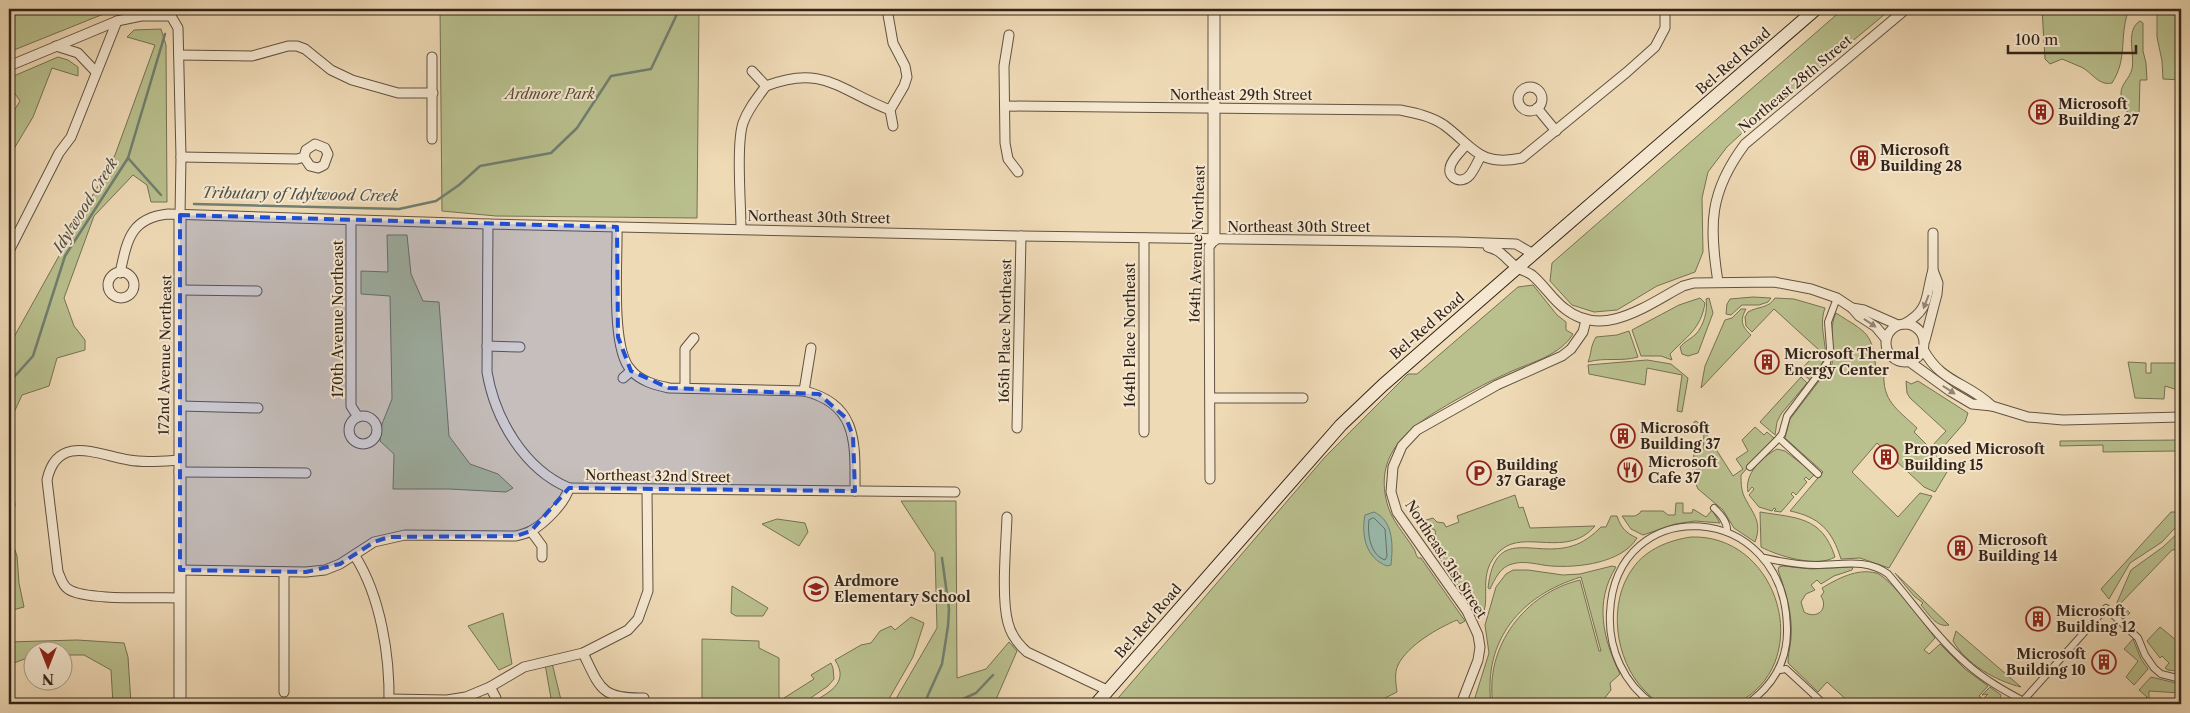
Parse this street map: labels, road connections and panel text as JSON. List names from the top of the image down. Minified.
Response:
{"streets":{"main road":["Bel-Red Road"],"street":["Northeast 28th Street","Northeast 29th Street","Northeast 30th Street","164th Avenue Northeast","170th Avenue Northeast","165th Place Northeast","164th Place Northeast","172nd Avenue Northeast","Northeast 32nd Street","Northeast 31st Street"]},"crossings":[["Bel-Red Road","Northeast 30th Street"],["Northeast 29th Street","164th Avenue Northeast"],["Northeast 30th Street","164th Avenue Northeast"],["Northeast 30th Street","170th Avenue Northeast"],["Northeast 30th Street","165th Place Northeast"],["Northeast 30th Street","164th Place Northeast"],["Northeast 30th Street","172nd Avenue Northeast"],["Northeast 30th Street","Northeast 31st Street"]],"water":["Tributary of Idylwood Creek","Idylwood Creek"],"parks":["Ardmore Park"],"places":{"building":["Microsoft Building 27","Microsoft Building 28","Microsoft Thermal Energy Center","Microsoft Building 37","Proposed Microsoft Building 15","Microsoft Building 14","Microsoft Building 12","Microsoft Building 10"],"restaurant":["Microsoft Cafe 37"],"parking":["Building 37 Garage"],"school or university":["Ardmore Elementary School"]},"scale_bar":"100 m","north":"bottom"}
